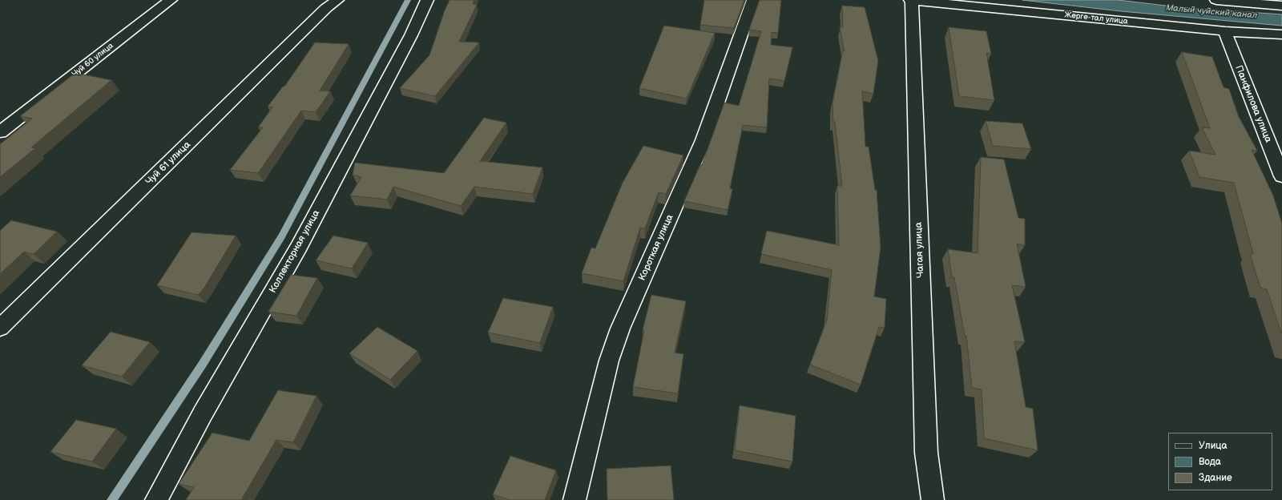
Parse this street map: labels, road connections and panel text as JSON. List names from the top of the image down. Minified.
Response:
{"streets":{"street":["Жерге-тал улица","Чуй 60 улица","Панфилова улица","Чуй 61 улица","Короткая улица","Чагая улица","Коллекторная улица"]},"crossings":[["Жерге-тал улица","Панфилова улица"],["Жерге-тал улица","Чагая улица"]],"water":["Малый чуйский канал"],"legend":["Улица","Вода","Здание"]}
